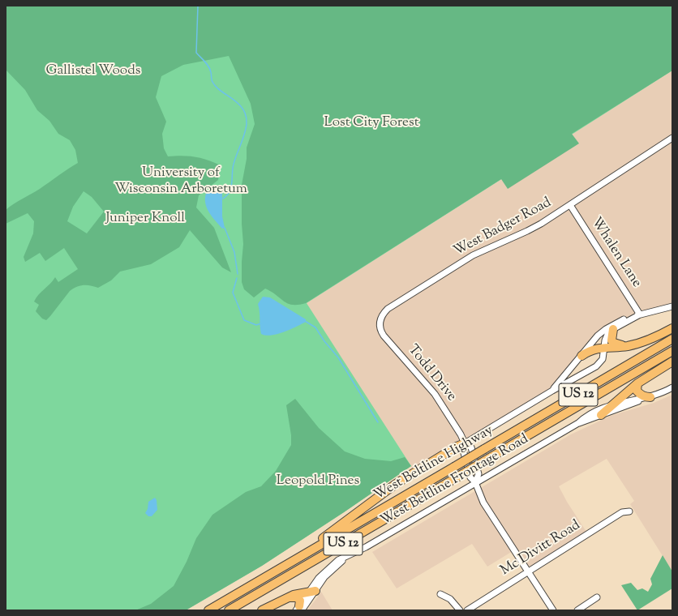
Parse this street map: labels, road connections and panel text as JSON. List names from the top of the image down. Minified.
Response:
{"streets":{"highway":["US 12","West Beltline Highway"],"street":["West Badger Road","Whalen Lane","Todd Drive","West Beltline Frontage Road","Mc Divitt Road"]},"crossings":[["West Badger Road","Whalen Lane"],["West Badger Road","Todd Drive"],["Whalen Lane","West Beltline Frontage Road"],["Todd Drive","West Beltline Frontage Road"],["Todd Drive","Mc Divitt Road"]],"parks":["Gallistel Woods","Lost City Forest","University of Wisconsin Arboretum","Juniper Knoll","Leopold Pines"]}
